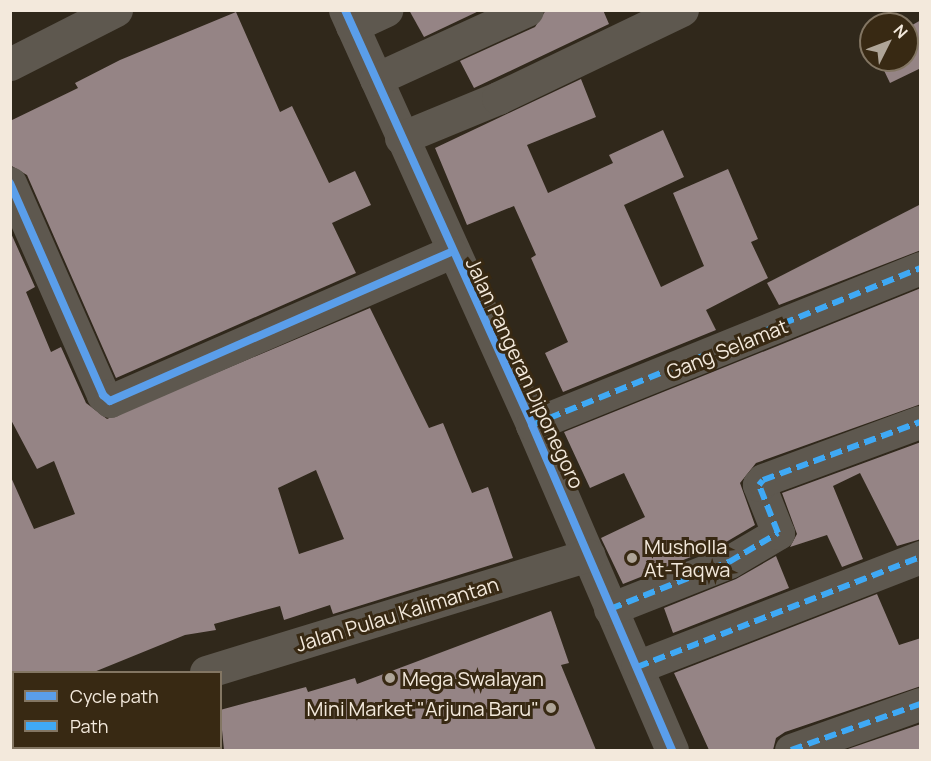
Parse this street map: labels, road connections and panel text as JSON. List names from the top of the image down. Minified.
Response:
{"streets":{"street":["Gang Selamat","Jalan Pangeran Diponegoro","Jalan Pulau Kalimantan"]},"crossings":[["Gang Selamat","Jalan Pangeran Diponegoro"],["Jalan Pangeran Diponegoro","Jalan Pulau Kalimantan"]],"places":["Musholla At-Taqwa","Mega Swalayan","Mini Market \"Arjuna Baru\""],"legend":["Cycle path","Path"],"north":"top right"}
